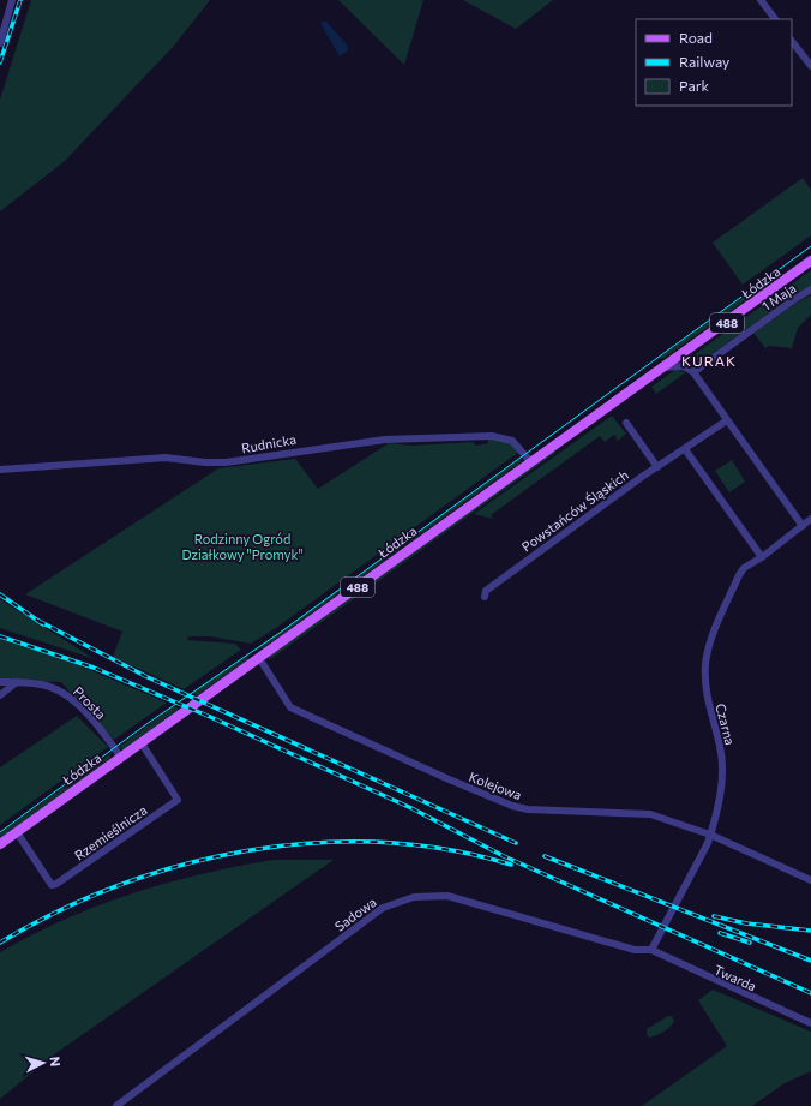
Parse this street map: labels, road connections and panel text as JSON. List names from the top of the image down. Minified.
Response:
{"streets":{"main road":["Łódzka","488"],"street":["1 Maja","Rudnicka","Powstańców Śląskich","Prosta","Czarna","Kolejowa","Rzemieślnicza","Sadowa","Twarda"]},"crossings":[["Łódzka","Rudnicka"],["Łódzka","Prosta"],["Łódzka","Kolejowa"],["Łódzka","Rzemieślnicza"],["Czarna","Kolejowa"],["Czarna","Sadowa"],["Czarna","Twarda"],["Sadowa","Twarda"]],"districts":["KURAK"],"parks":["Rodzinny Ogród Działkowy \"Promyk\""],"legend":["Road","Railway","Park"],"north":"right"}
